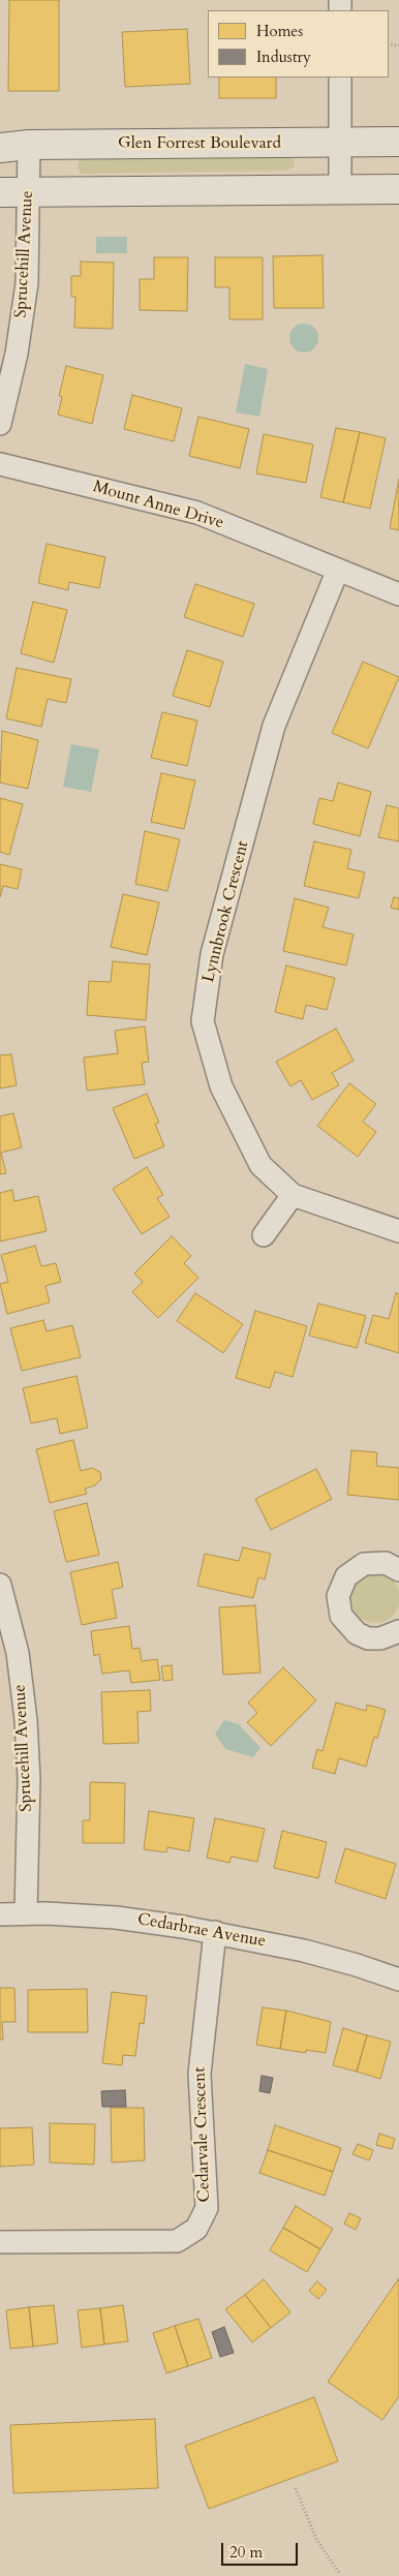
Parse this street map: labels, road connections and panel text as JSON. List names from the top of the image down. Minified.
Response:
{"streets":{"street":["Glen Forrest Boulevard","Sprucehill Avenue","Mount Anne Drive","Lynnbrook Crescent","Cedarbrae Avenue","Cedarvale Crescent"]},"crossings":[["Glen Forrest Boulevard","Sprucehill Avenue"],["Sprucehill Avenue","Cedarbrae Avenue"],["Mount Anne Drive","Lynnbrook Crescent"],["Cedarbrae Avenue","Cedarvale Crescent"]],"legend":["Homes","Industry"],"scale_bar":"20 m"}
